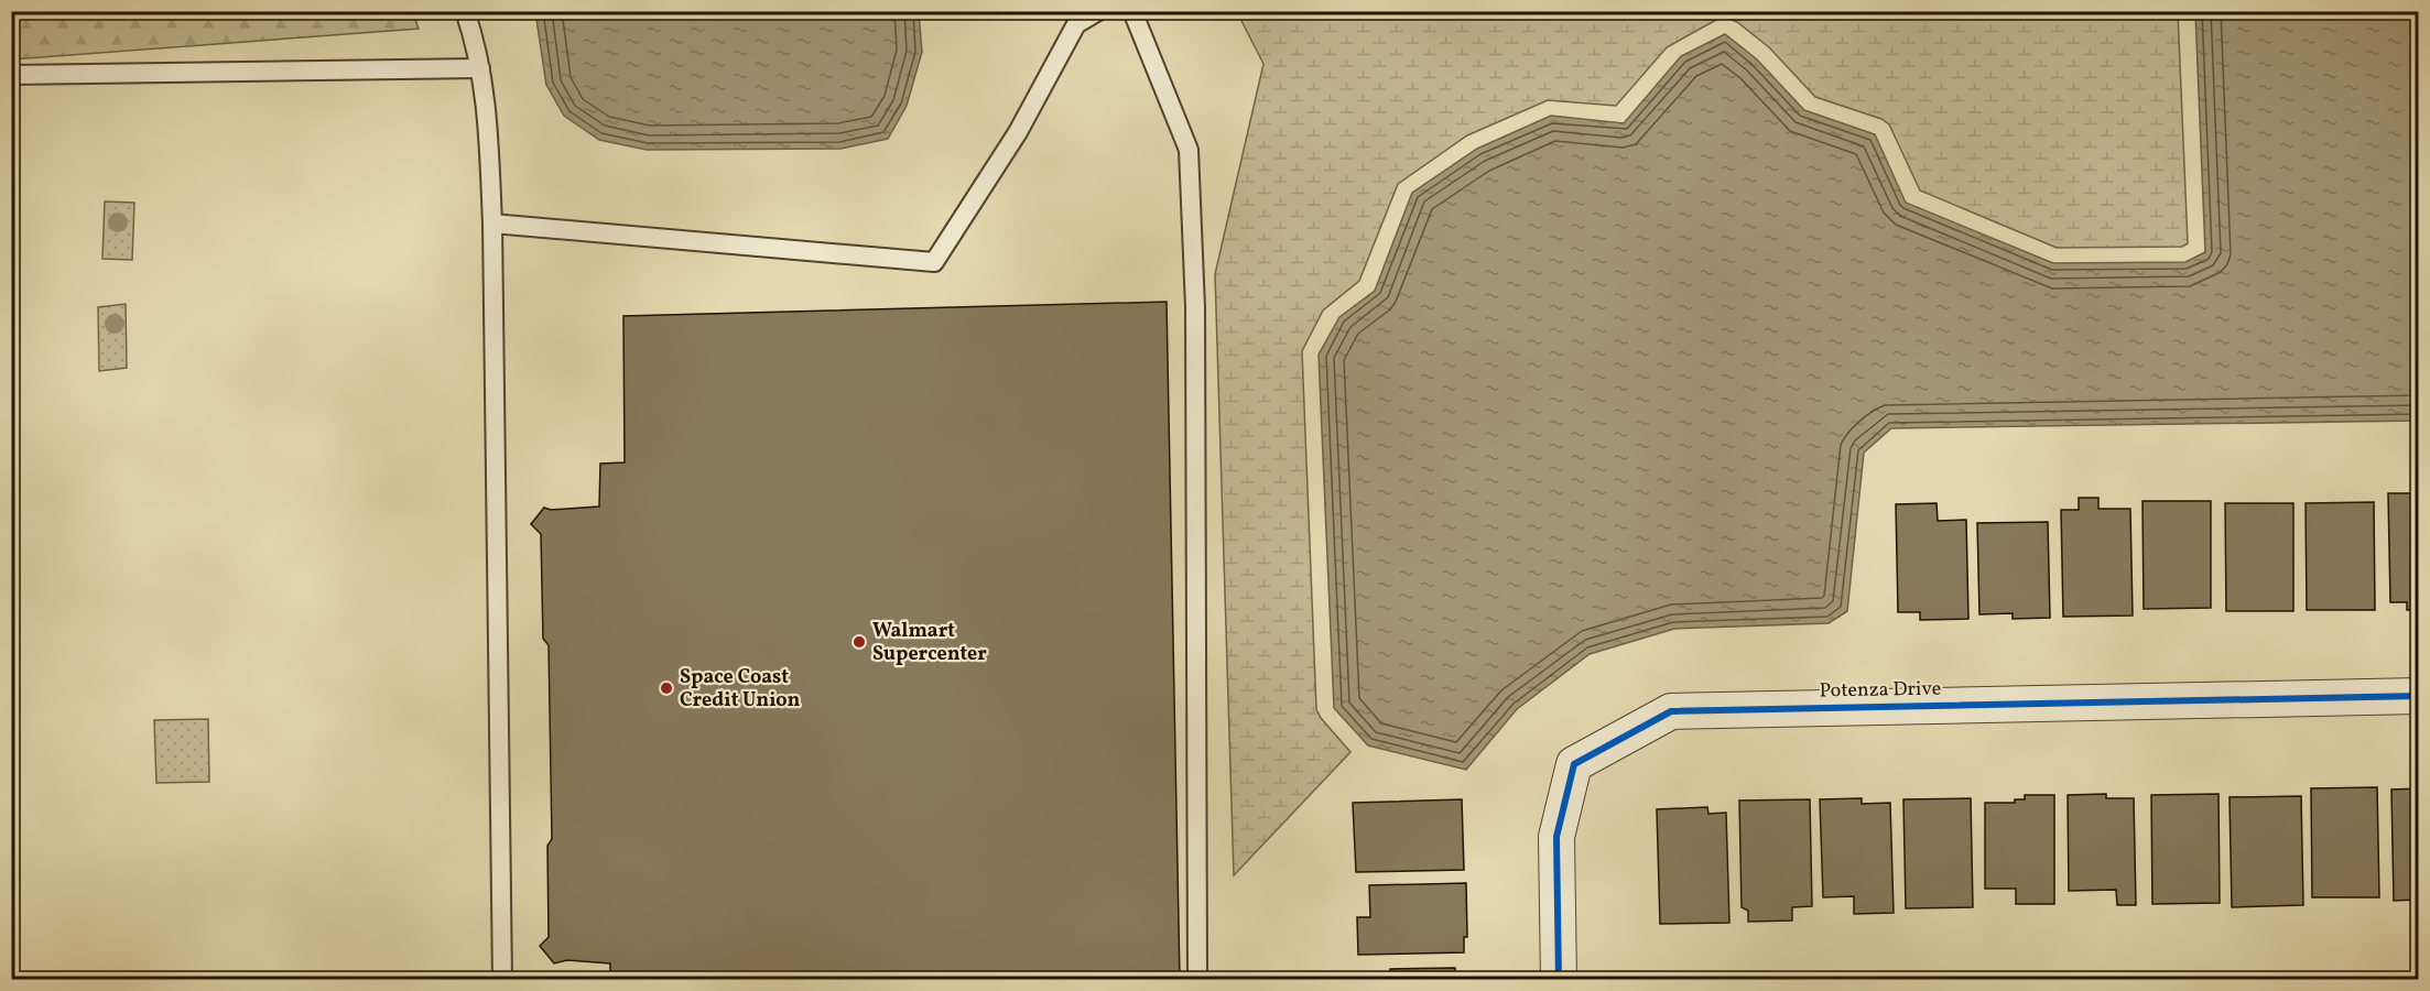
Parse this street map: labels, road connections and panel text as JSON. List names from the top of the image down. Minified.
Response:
{"streets":{"street":["Potenza Drive"]},"places":["Walmart Supercenter","Space Coast Credit Union"]}
